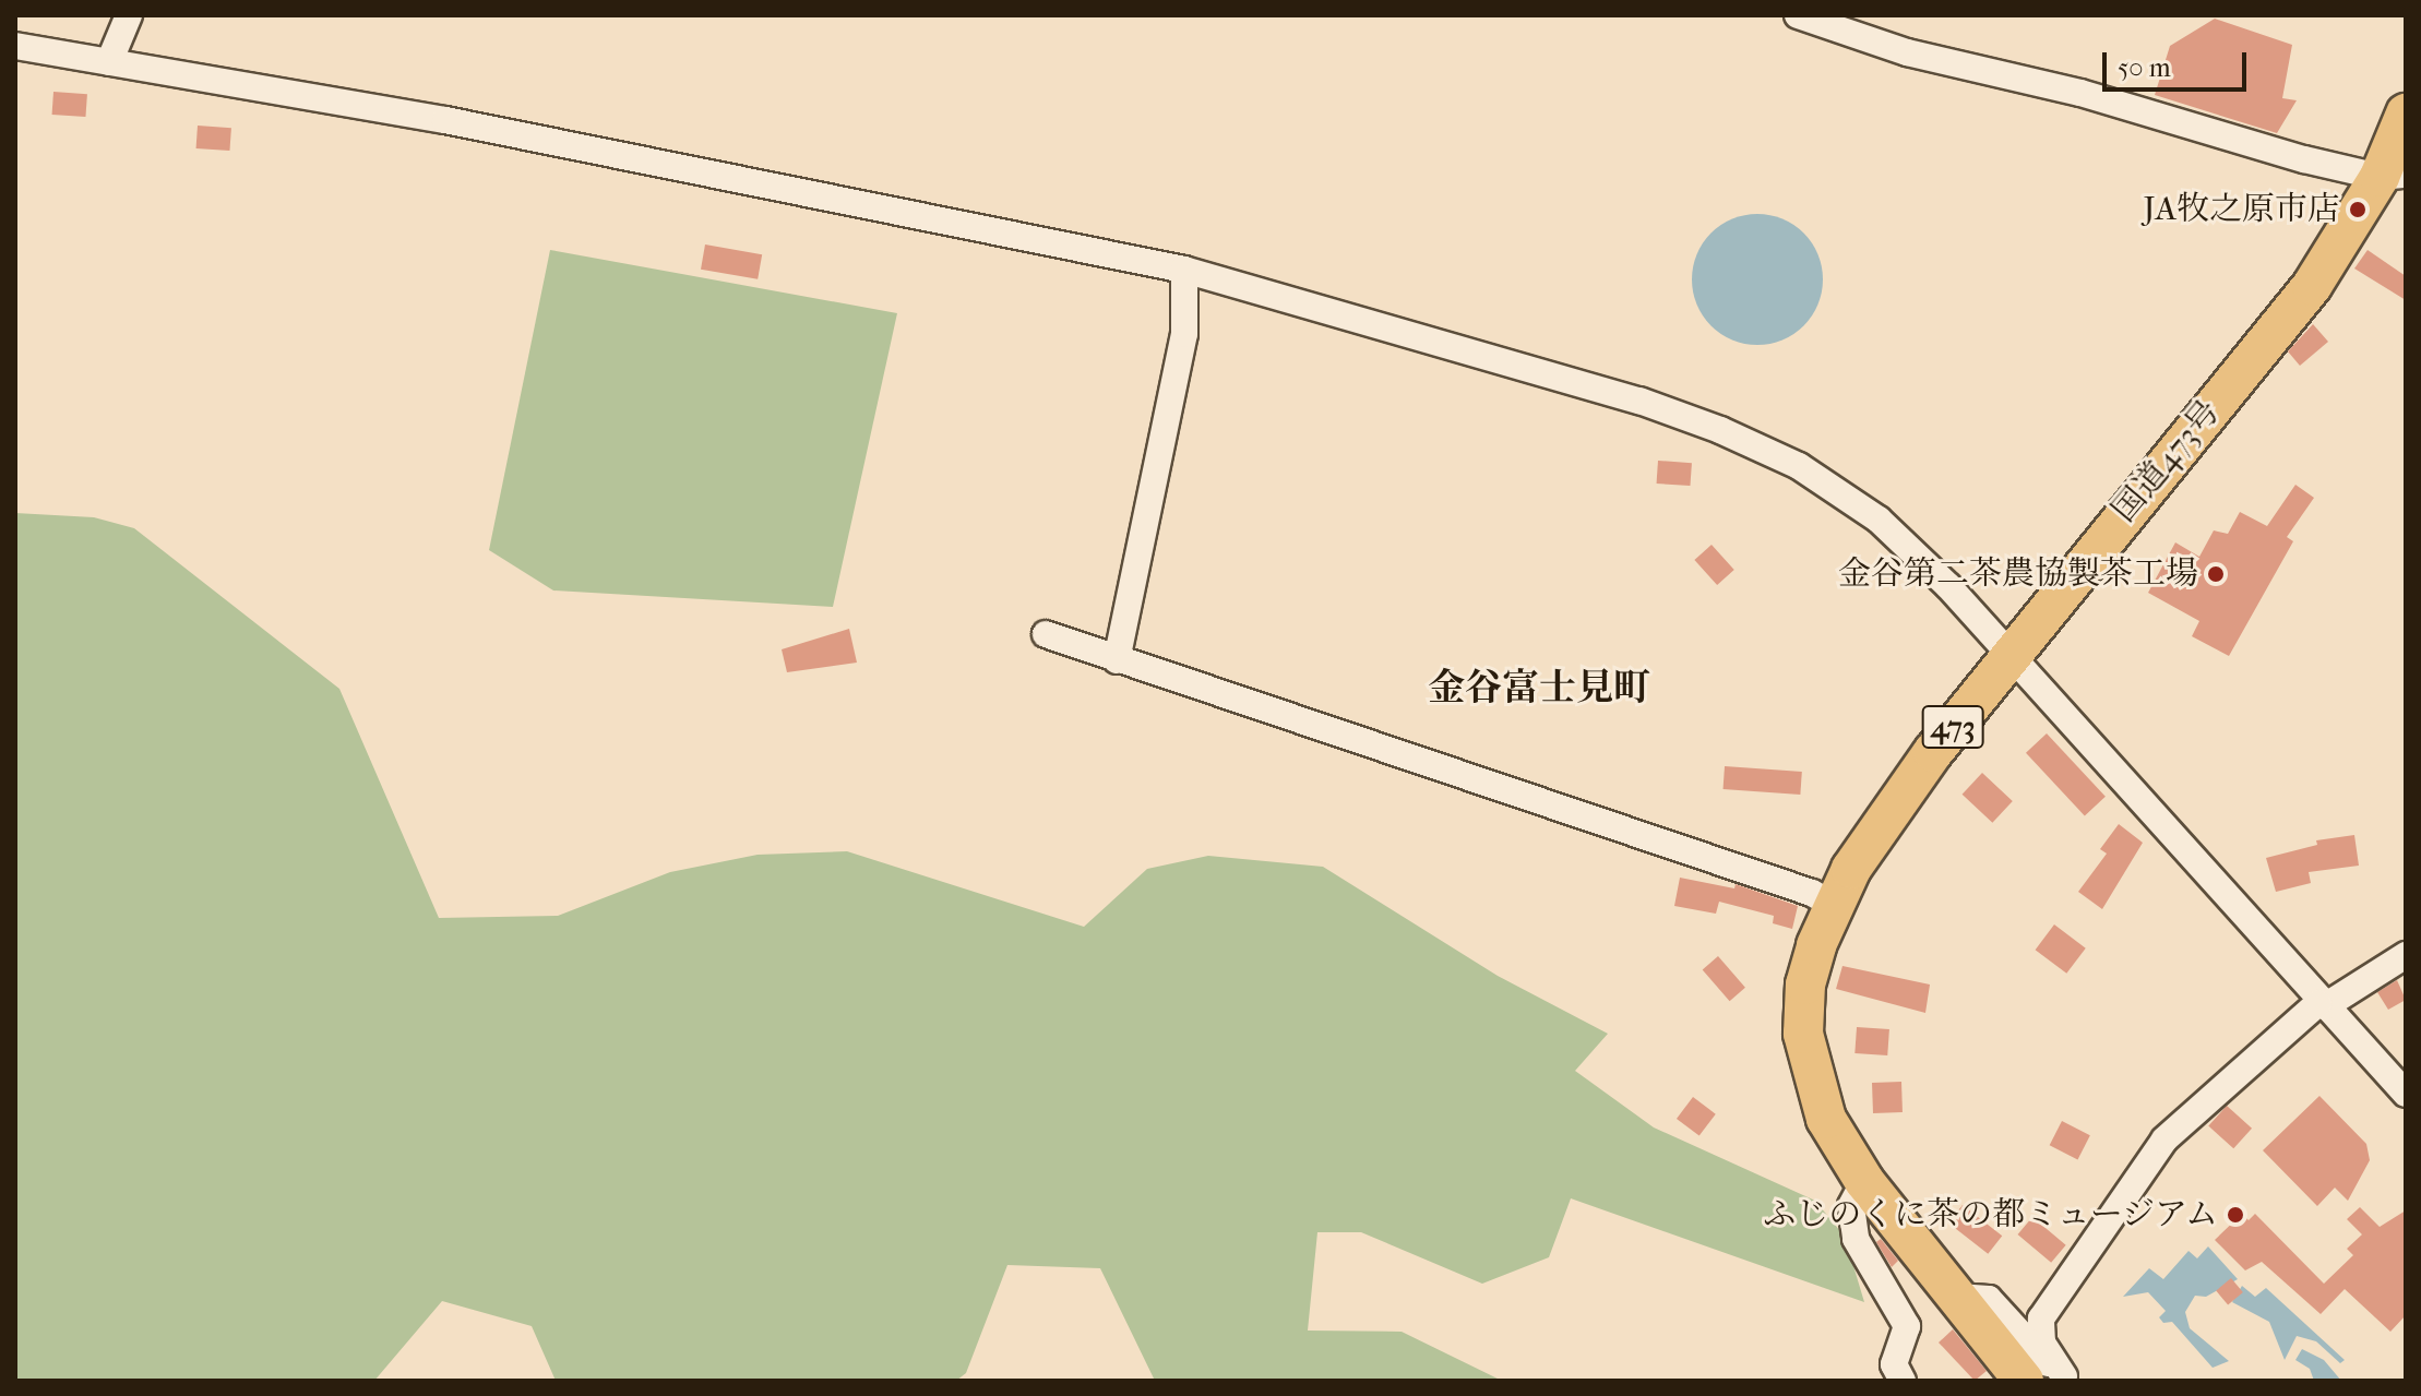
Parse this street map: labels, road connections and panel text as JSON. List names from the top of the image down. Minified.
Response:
{"streets":{"highway":["国道473号","473"]},"districts":["金谷富士見町"],"places":["JA牧之原市店","金谷第二茶農協製茶工場","ふじのくに茶の都ミュージアム"],"scale_bar":"50 m"}
